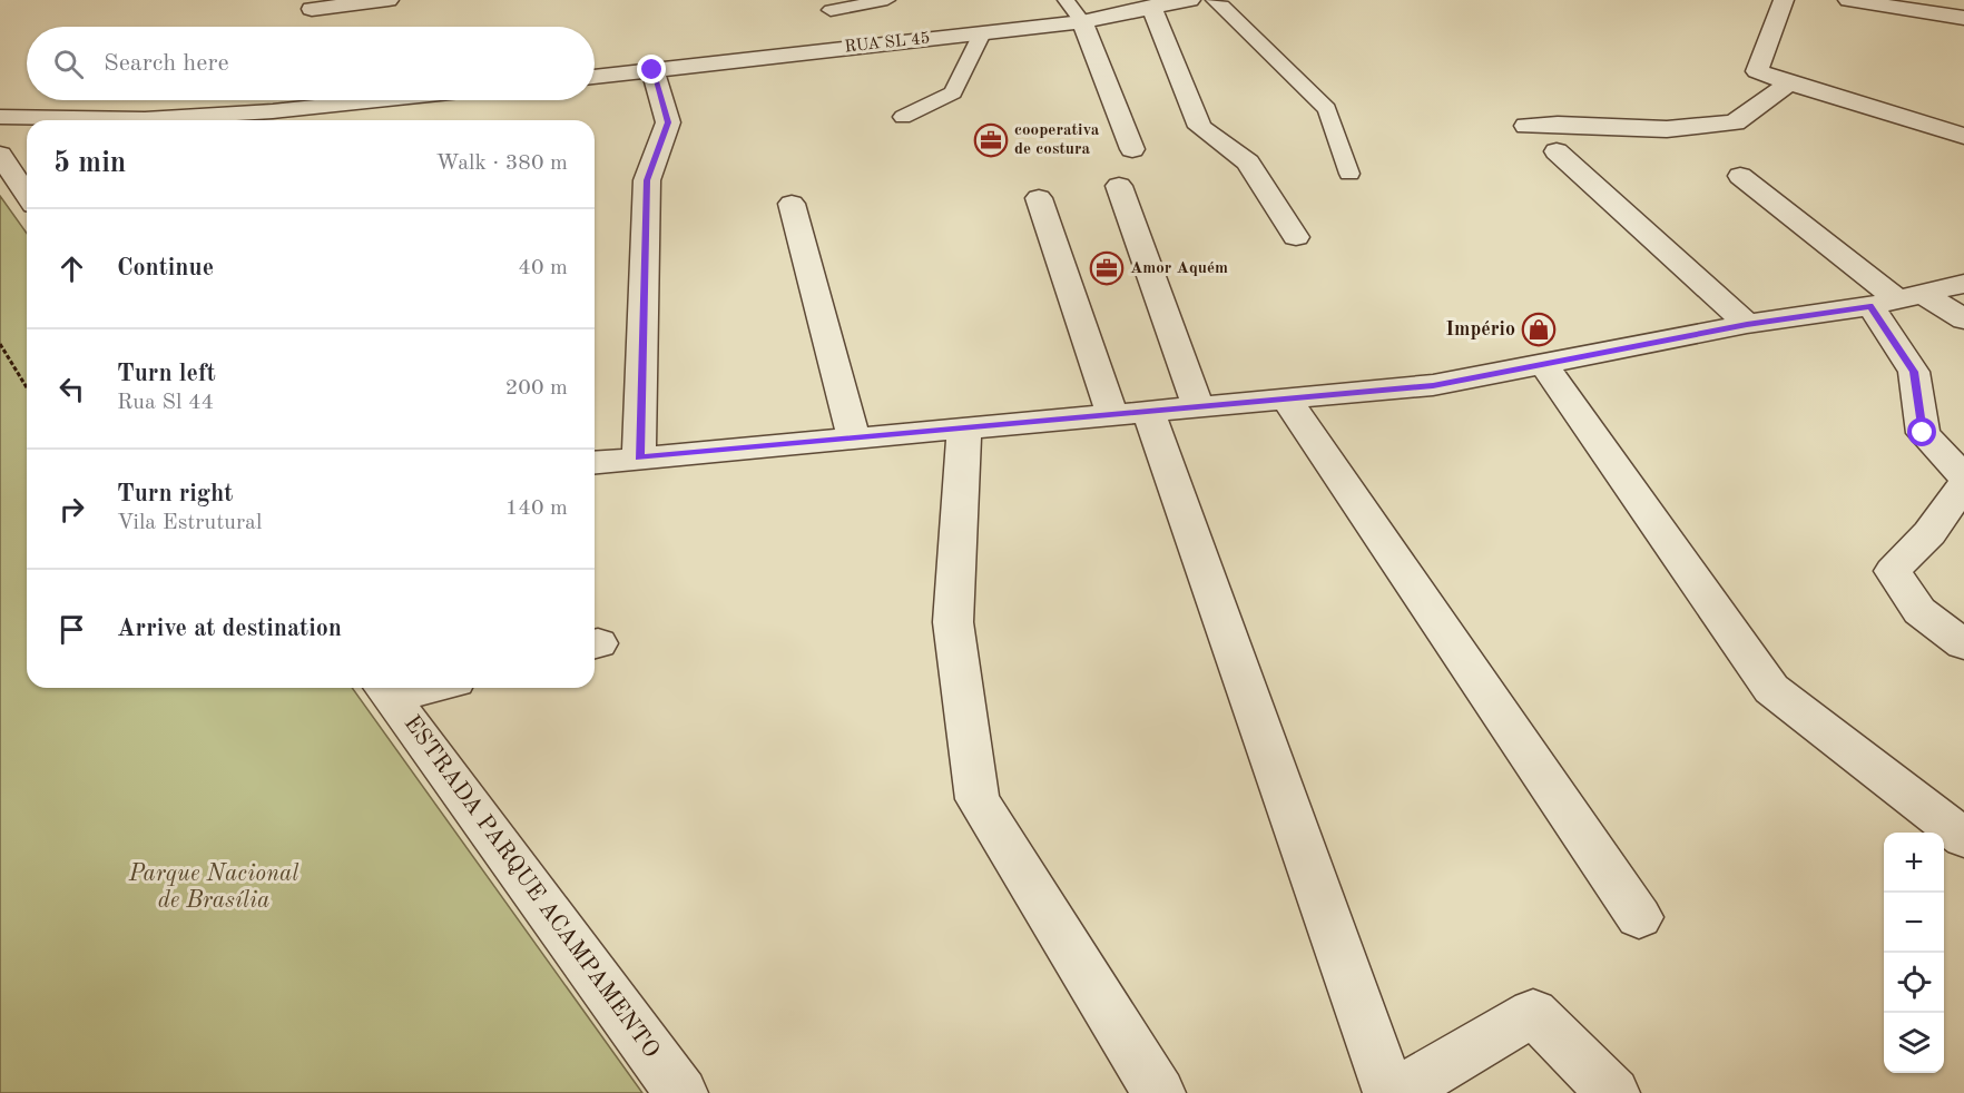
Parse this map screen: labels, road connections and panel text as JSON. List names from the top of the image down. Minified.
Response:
{"streets":{"street":["RUA SL 45","ESTRADA PARQUE ACAMPAMENTO"]},"parks":["Parque Nacional de Brasília"],"places":{"office":["cooperativa de costura","Amor Aquém"],"shop":["Império"]},"page":{"search":"Search here","heading":["5 min","Walk · 380 m"],"list":[["Continue","40 m"],["Turn left","Rua Sl 44","200 m"],["Turn right","Vila Estrutural","140 m"],"Arrive at destination"],"map_buttons":["+","−"]}}
